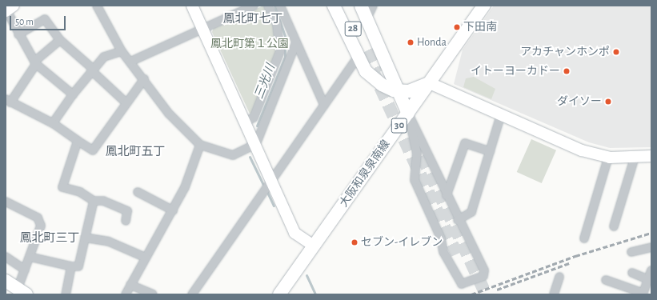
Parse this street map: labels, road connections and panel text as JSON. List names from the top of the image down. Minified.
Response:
{"streets":{"main road":["28","30","大阪和泉泉南線"]},"districts":["鳳北町七丁","鳳北町五丁","鳳北町三丁"],"water":["三光川"],"parks":["鳳北町第１公園"],"places":["下田南","Honda","アカチャンホンポ","イトーヨーカドー","ダイソー","セブン-イレブン"],"scale_bar":"50 m"}
